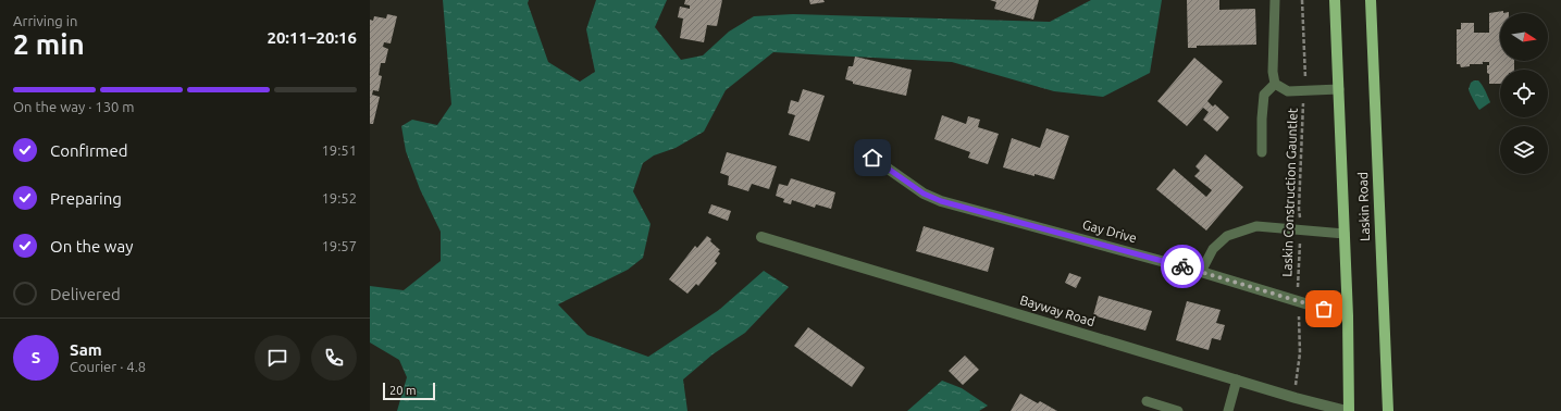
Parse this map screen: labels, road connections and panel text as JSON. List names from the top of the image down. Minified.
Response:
{"streets":{"main road":["Laskin Road"],"street":["Gay Drive","Bayway Road"],"path":["Laskin Construction Gauntlet"]},"crossings":[["Laskin Construction Gauntlet","Gay Drive"],["Laskin Construction Gauntlet","Bayway Road"],["Laskin Road","Gay Drive"],["Laskin Road","Bayway Road"]],"scale_bar":"20 m","north":"right","page":{"heading":["2 min","Arriving in","20:11–20:16"],"panel":["Sam","Courier · 4.8"],"bar":"On the way · 130 m","list":[["Confirmed","19:51"],["Preparing","19:52"],["On the way","19:57"],"Delivered"],"round":"S","scale":"20 m"}}
